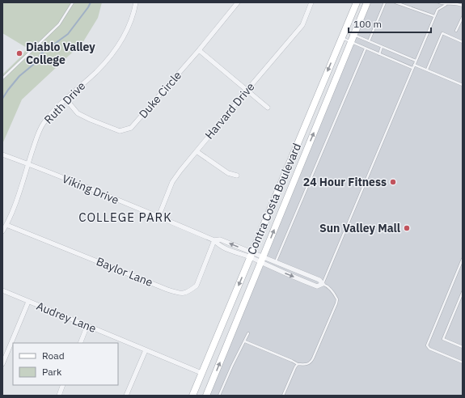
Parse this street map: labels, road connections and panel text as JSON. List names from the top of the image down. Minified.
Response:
{"streets":{"main road":["Contra Costa Boulevard"],"street":["Duke Circle","Ruth Drive","Harvard Drive","Viking Drive","Baylor Lane","Audrey Lane"]},"crossings":[["Duke Circle","Ruth Drive"],["Ruth Drive","Viking Drive"],["Ruth Drive","Baylor Lane"],["Harvard Drive","Viking Drive"],["Viking Drive","Contra Costa Boulevard"],["Viking Drive","Baylor Lane"],["Contra Costa Boulevard","Audrey Lane"]],"districts":["COLLEGE PARK"],"places":["Diablo Valley College","24 Hour Fitness","Sun Valley Mall"],"legend":["Road","Park"],"scale_bar":"100 m"}
